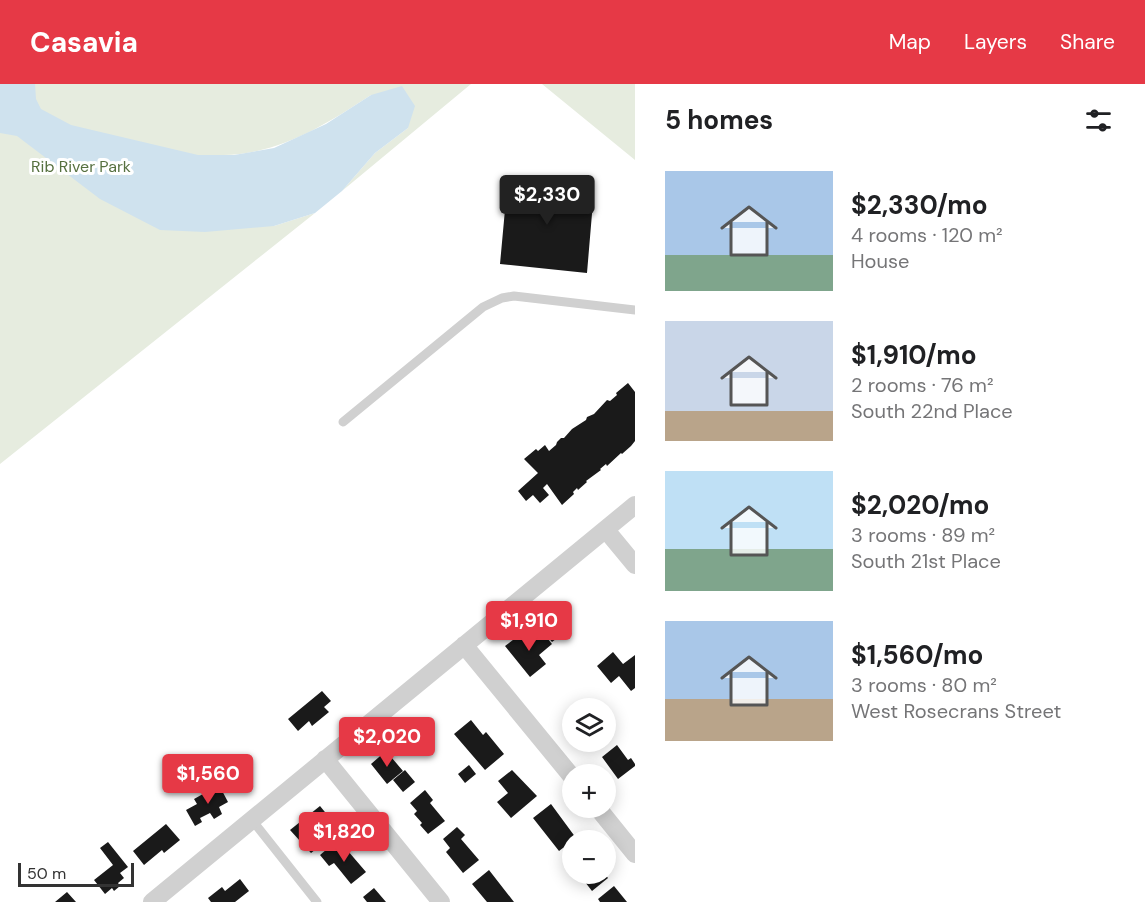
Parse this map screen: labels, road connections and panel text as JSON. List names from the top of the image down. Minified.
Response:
{"parks":["Rib River Park"],"scale_bar":"50 m","page":{"header":"Casavia","nav":["Map","Layers","Share"],"heading":"5 homes","list":[{"name":"$2,330/mo","note":"4 rooms · 120 m² · House"},{"name":"$1,910/mo","note":"2 rooms · 76 m² · South 22nd Place"},{"name":"$2,020/mo","note":"3 rooms · 89 m² · South 21st Place"},{"name":"$1,560/mo","note":"3 rooms · 80 m² · West Rosecrans Street"}],"price":["$2,330","$1,910","$2,020","$1,560","$1,820"],"map_buttons":["+","−"],"scale":"50 m"}}
